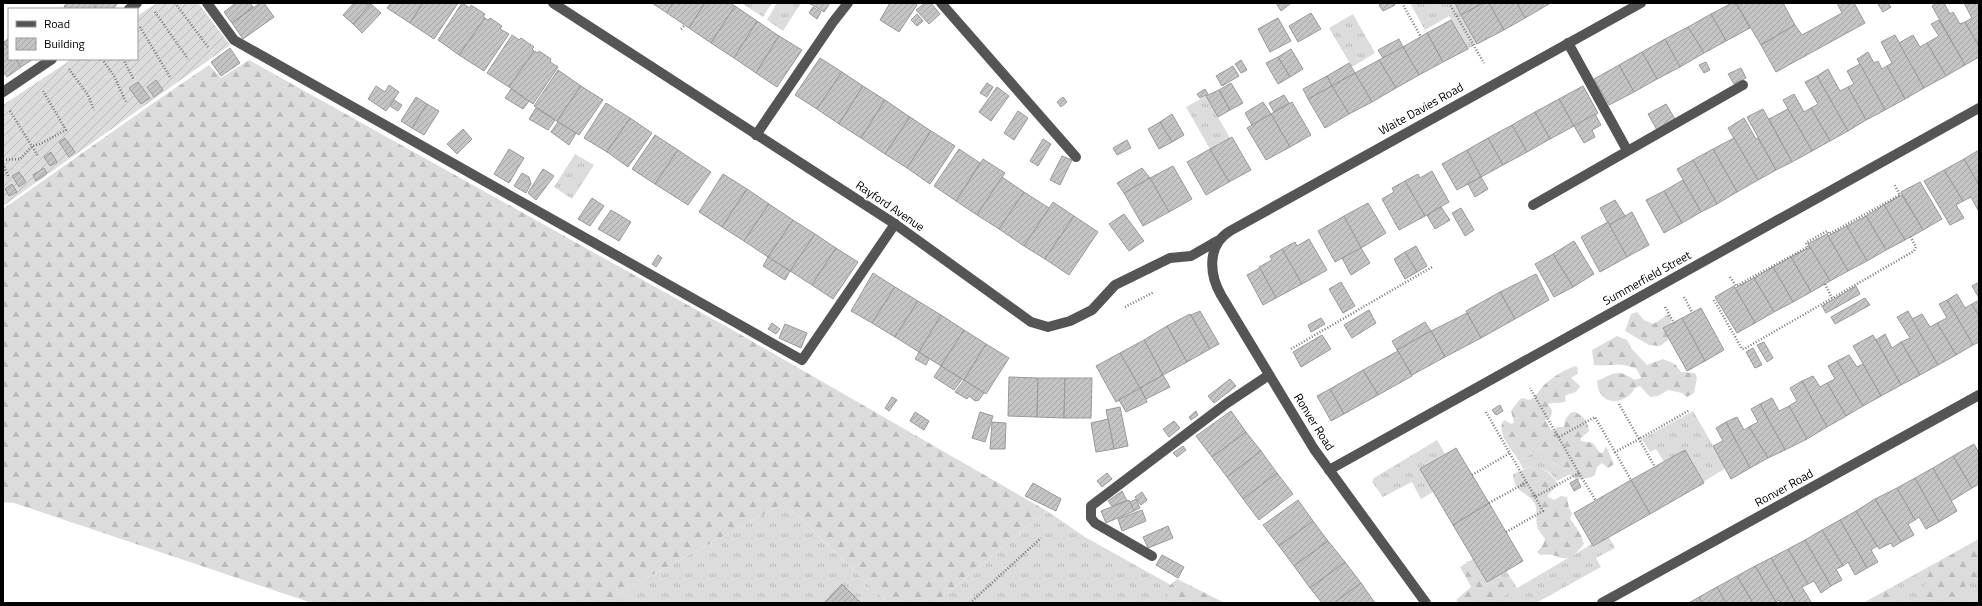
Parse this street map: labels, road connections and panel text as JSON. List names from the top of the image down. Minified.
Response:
{"streets":{"street":["Waite Davies Road","Rayford Avenue","Summerfield Street","Ronver Road"]},"crossings":[["Waite Davies Road","Rayford Avenue"],["Waite Davies Road","Ronver Road"],["Rayford Avenue","Ronver Road"],["Summerfield Street","Ronver Road"]],"legend":["Road","Building"]}
